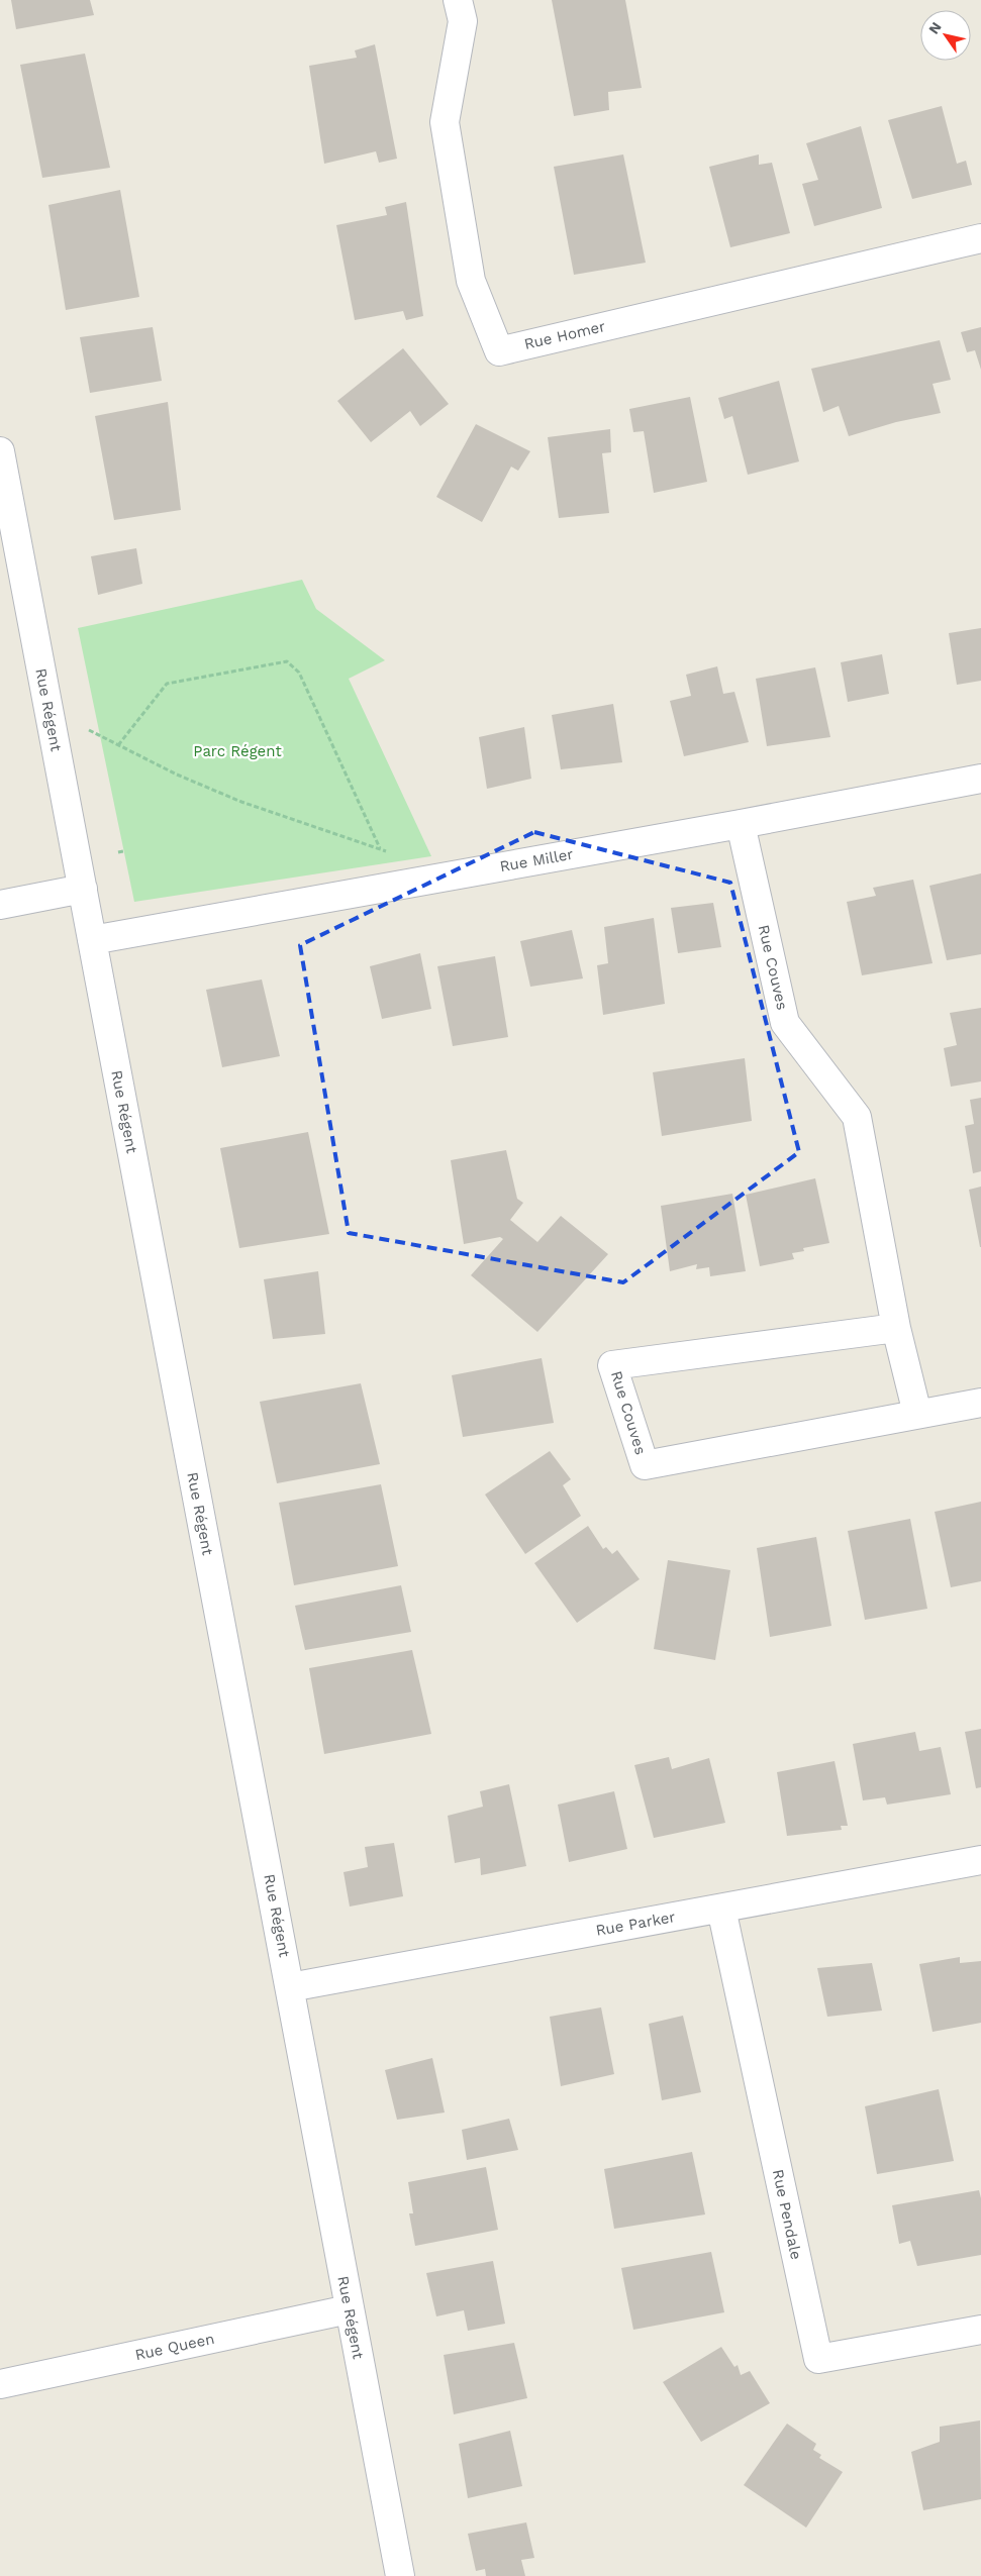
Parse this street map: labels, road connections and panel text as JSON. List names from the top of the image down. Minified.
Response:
{"streets":{"street":["Rue Homer","Rue Régent","Rue Miller","Rue Couves","Rue Parker","Rue Pendale","Rue Queen"]},"crossings":[["Rue Régent","Rue Miller"],["Rue Régent","Rue Parker"],["Rue Régent","Rue Queen"],["Rue Miller","Rue Couves"],["Rue Parker","Rue Pendale"]],"parks":["Parc Régent"],"north":"top left"}
